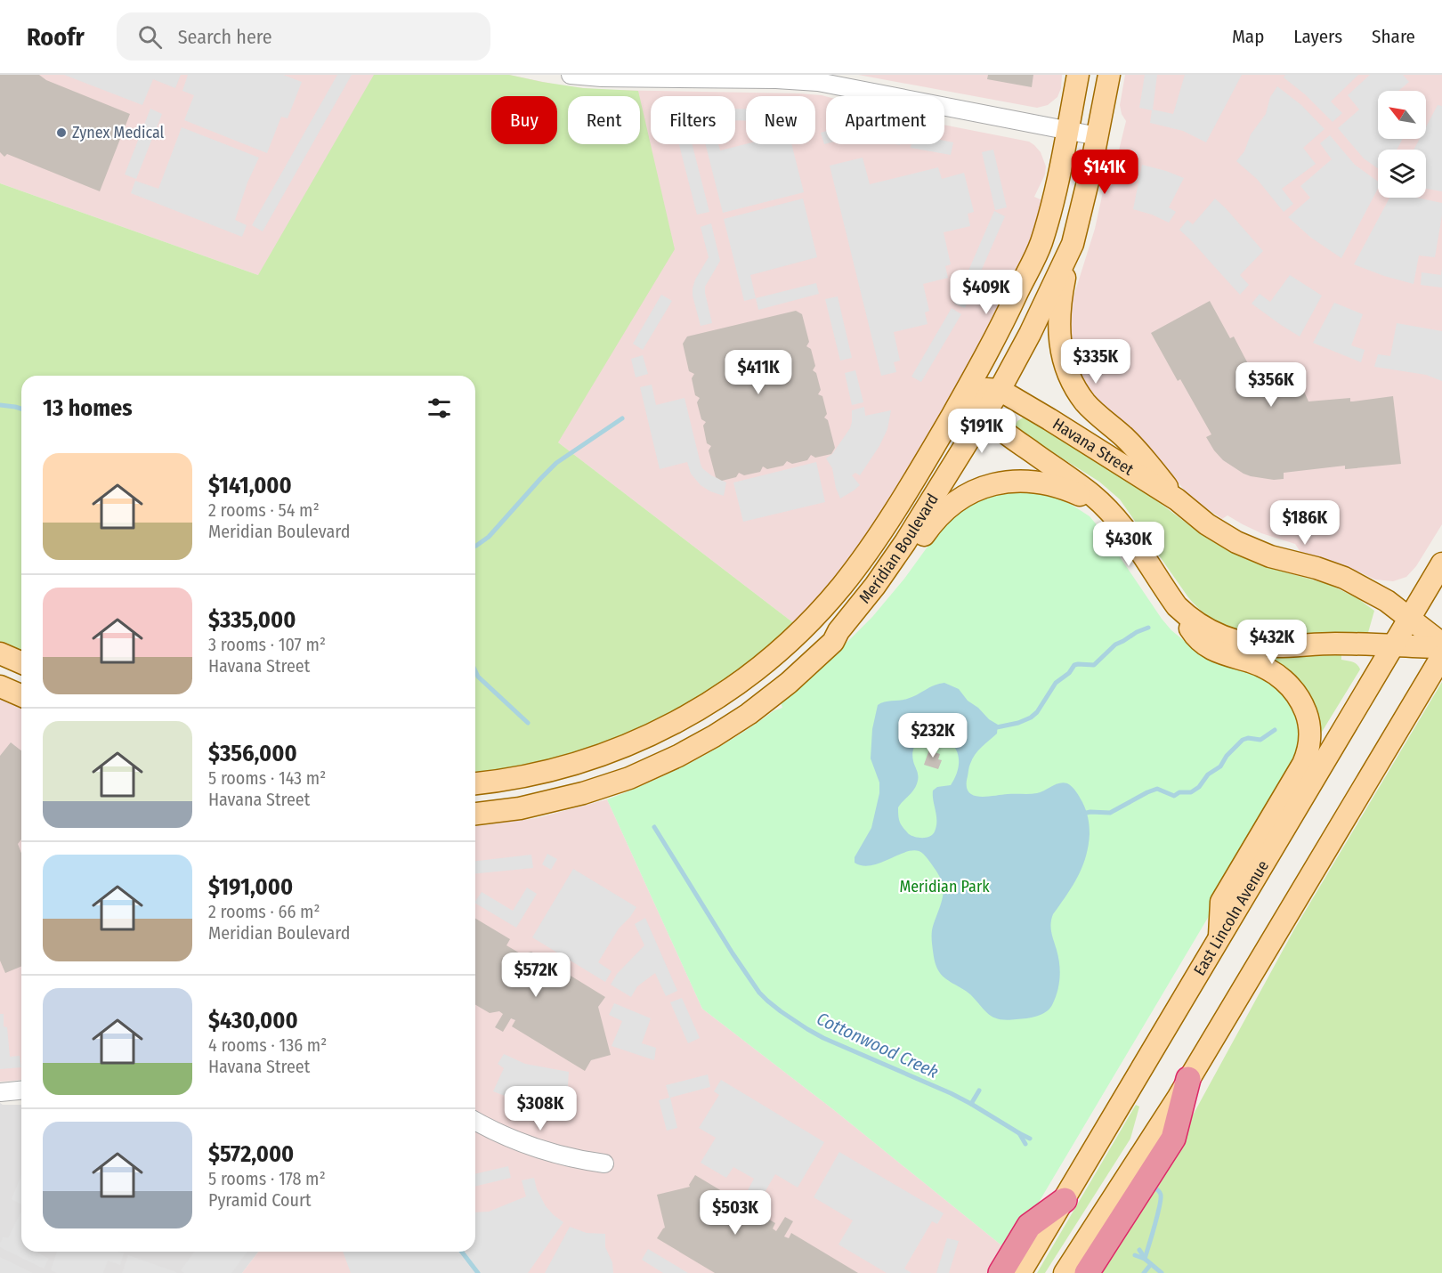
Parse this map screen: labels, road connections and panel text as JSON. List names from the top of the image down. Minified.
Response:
{"streets":{"main road":["Havana Street","Meridian Boulevard","East Lincoln Avenue"]},"crossings":[["Havana Street","Meridian Boulevard"],["Havana Street","East Lincoln Avenue"]],"water":["Cottonwood Creek"],"parks":["Meridian Park"],"places":["Zynex Medical"],"north":"top left","page":{"header":"Roofr","search":"Search here","nav":["Map","Layers","Share"],"chip":["Buy","Rent","Filters","New","Apartment"],"price":["$141K","$409K","$335K","$411K","$356K","$191K","$186K","$430K","$432K","$232K","$572K","$308K","$503K"],"heading":"13 homes","list":[{"name":"$141,000","note":"2 rooms · 54 m² · Meridian Boulevard"},{"name":"$335,000","note":"3 rooms · 107 m² · Havana Street"},{"name":"$356,000","note":"5 rooms · 143 m² · Havana Street"},{"name":"$191,000","note":"2 rooms · 66 m² · Meridian Boulevard"},{"name":"$430,000","note":"4 rooms · 136 m² · Havana Street"},{"name":"$572,000","note":"5 rooms · 178 m² · Pyramid Court"}]}}
